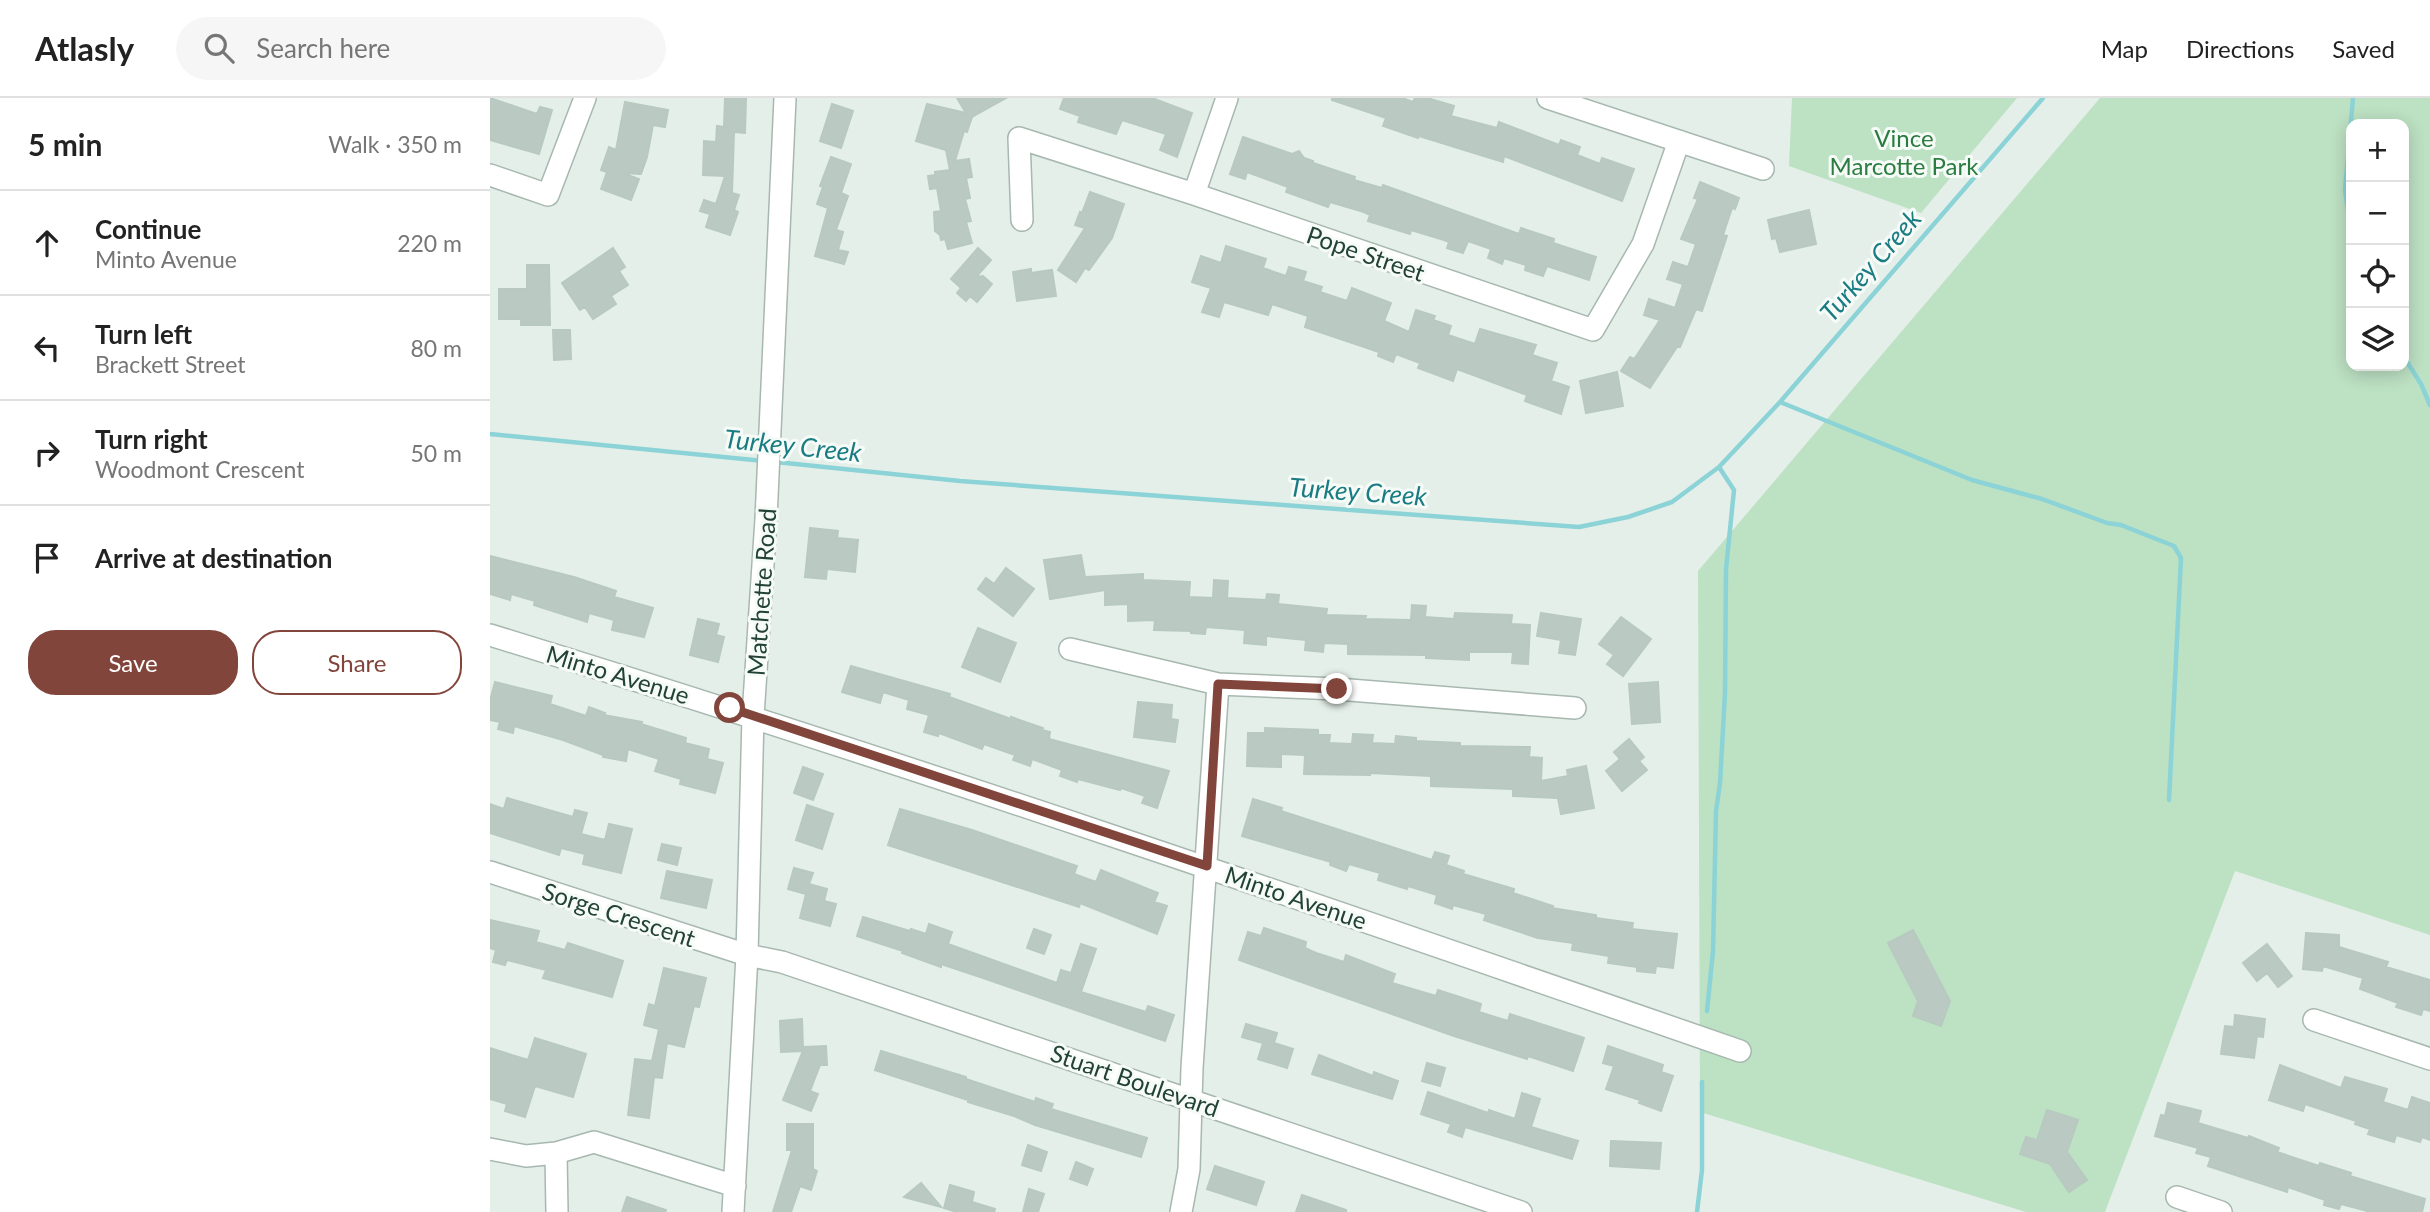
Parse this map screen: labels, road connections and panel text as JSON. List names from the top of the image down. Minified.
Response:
{"streets":{"street":["Pope Street","Matchette Road","Minto Avenue","Sorge Crescent","Stuart Boulevard"]},"crossings":[["Matchette Road","Minto Avenue"],["Matchette Road","Sorge Crescent"],["Matchette Road","Stuart Boulevard"],["Sorge Crescent","Stuart Boulevard"]],"water":["Turkey Creek"],"parks":["Vince Marcotte Park"],"page":{"header":"Atlasly","search":"Search here","nav":["Map","Directions","Saved"],"heading":["5 min","Walk · 350 m"],"map_buttons":["+","−"],"list":[["Continue","Minto Avenue","220 m"],["Turn left","Brackett Street","80 m"],["Turn right","Woodmont Crescent","50 m"],"Arrive at destination"],"buttons":["Save","Share"]}}
